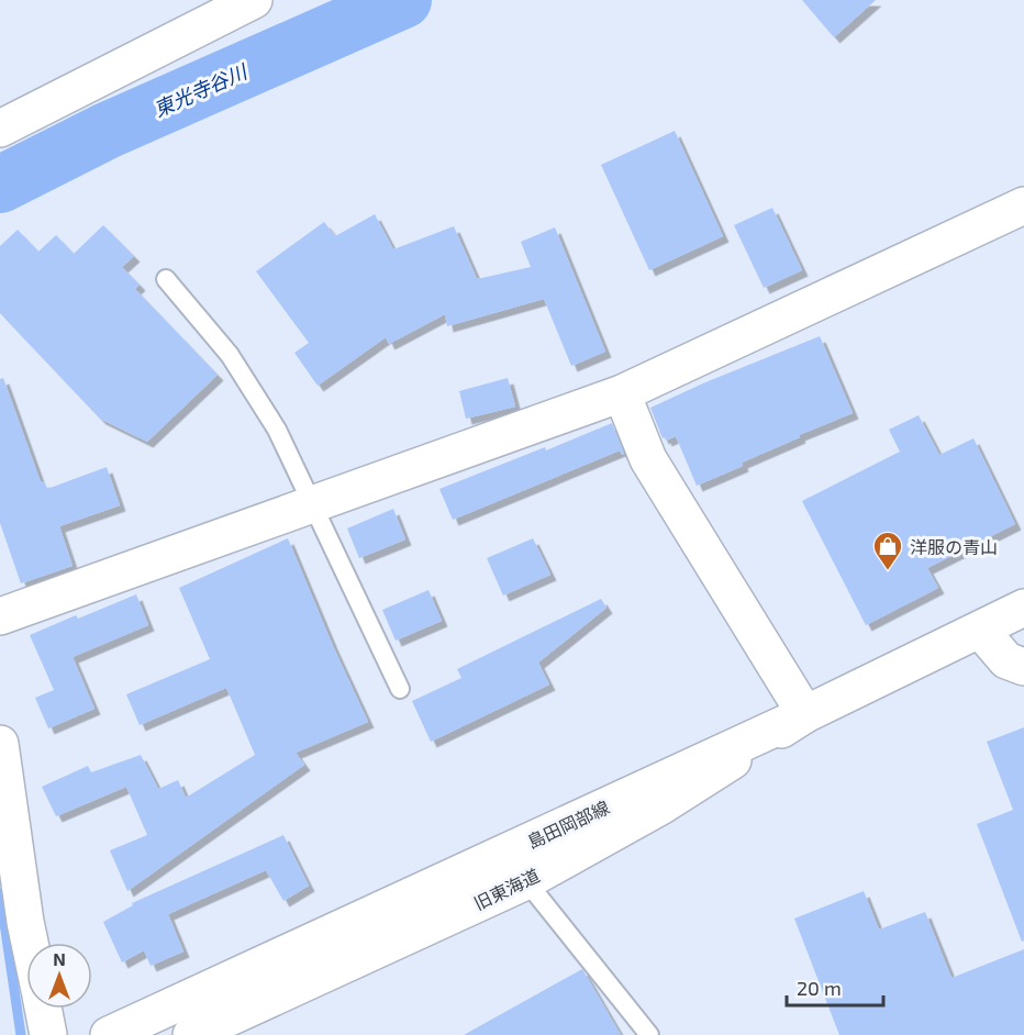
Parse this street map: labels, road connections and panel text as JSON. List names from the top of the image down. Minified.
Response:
{"streets":{"street":["島田岡部線","旧東海道"]},"crossings":[["島田岡部線","旧東海道"]],"water":["東光寺谷川"],"places":{"shop":["洋服の青山"]},"scale_bar":"20 m","north":"top"}
